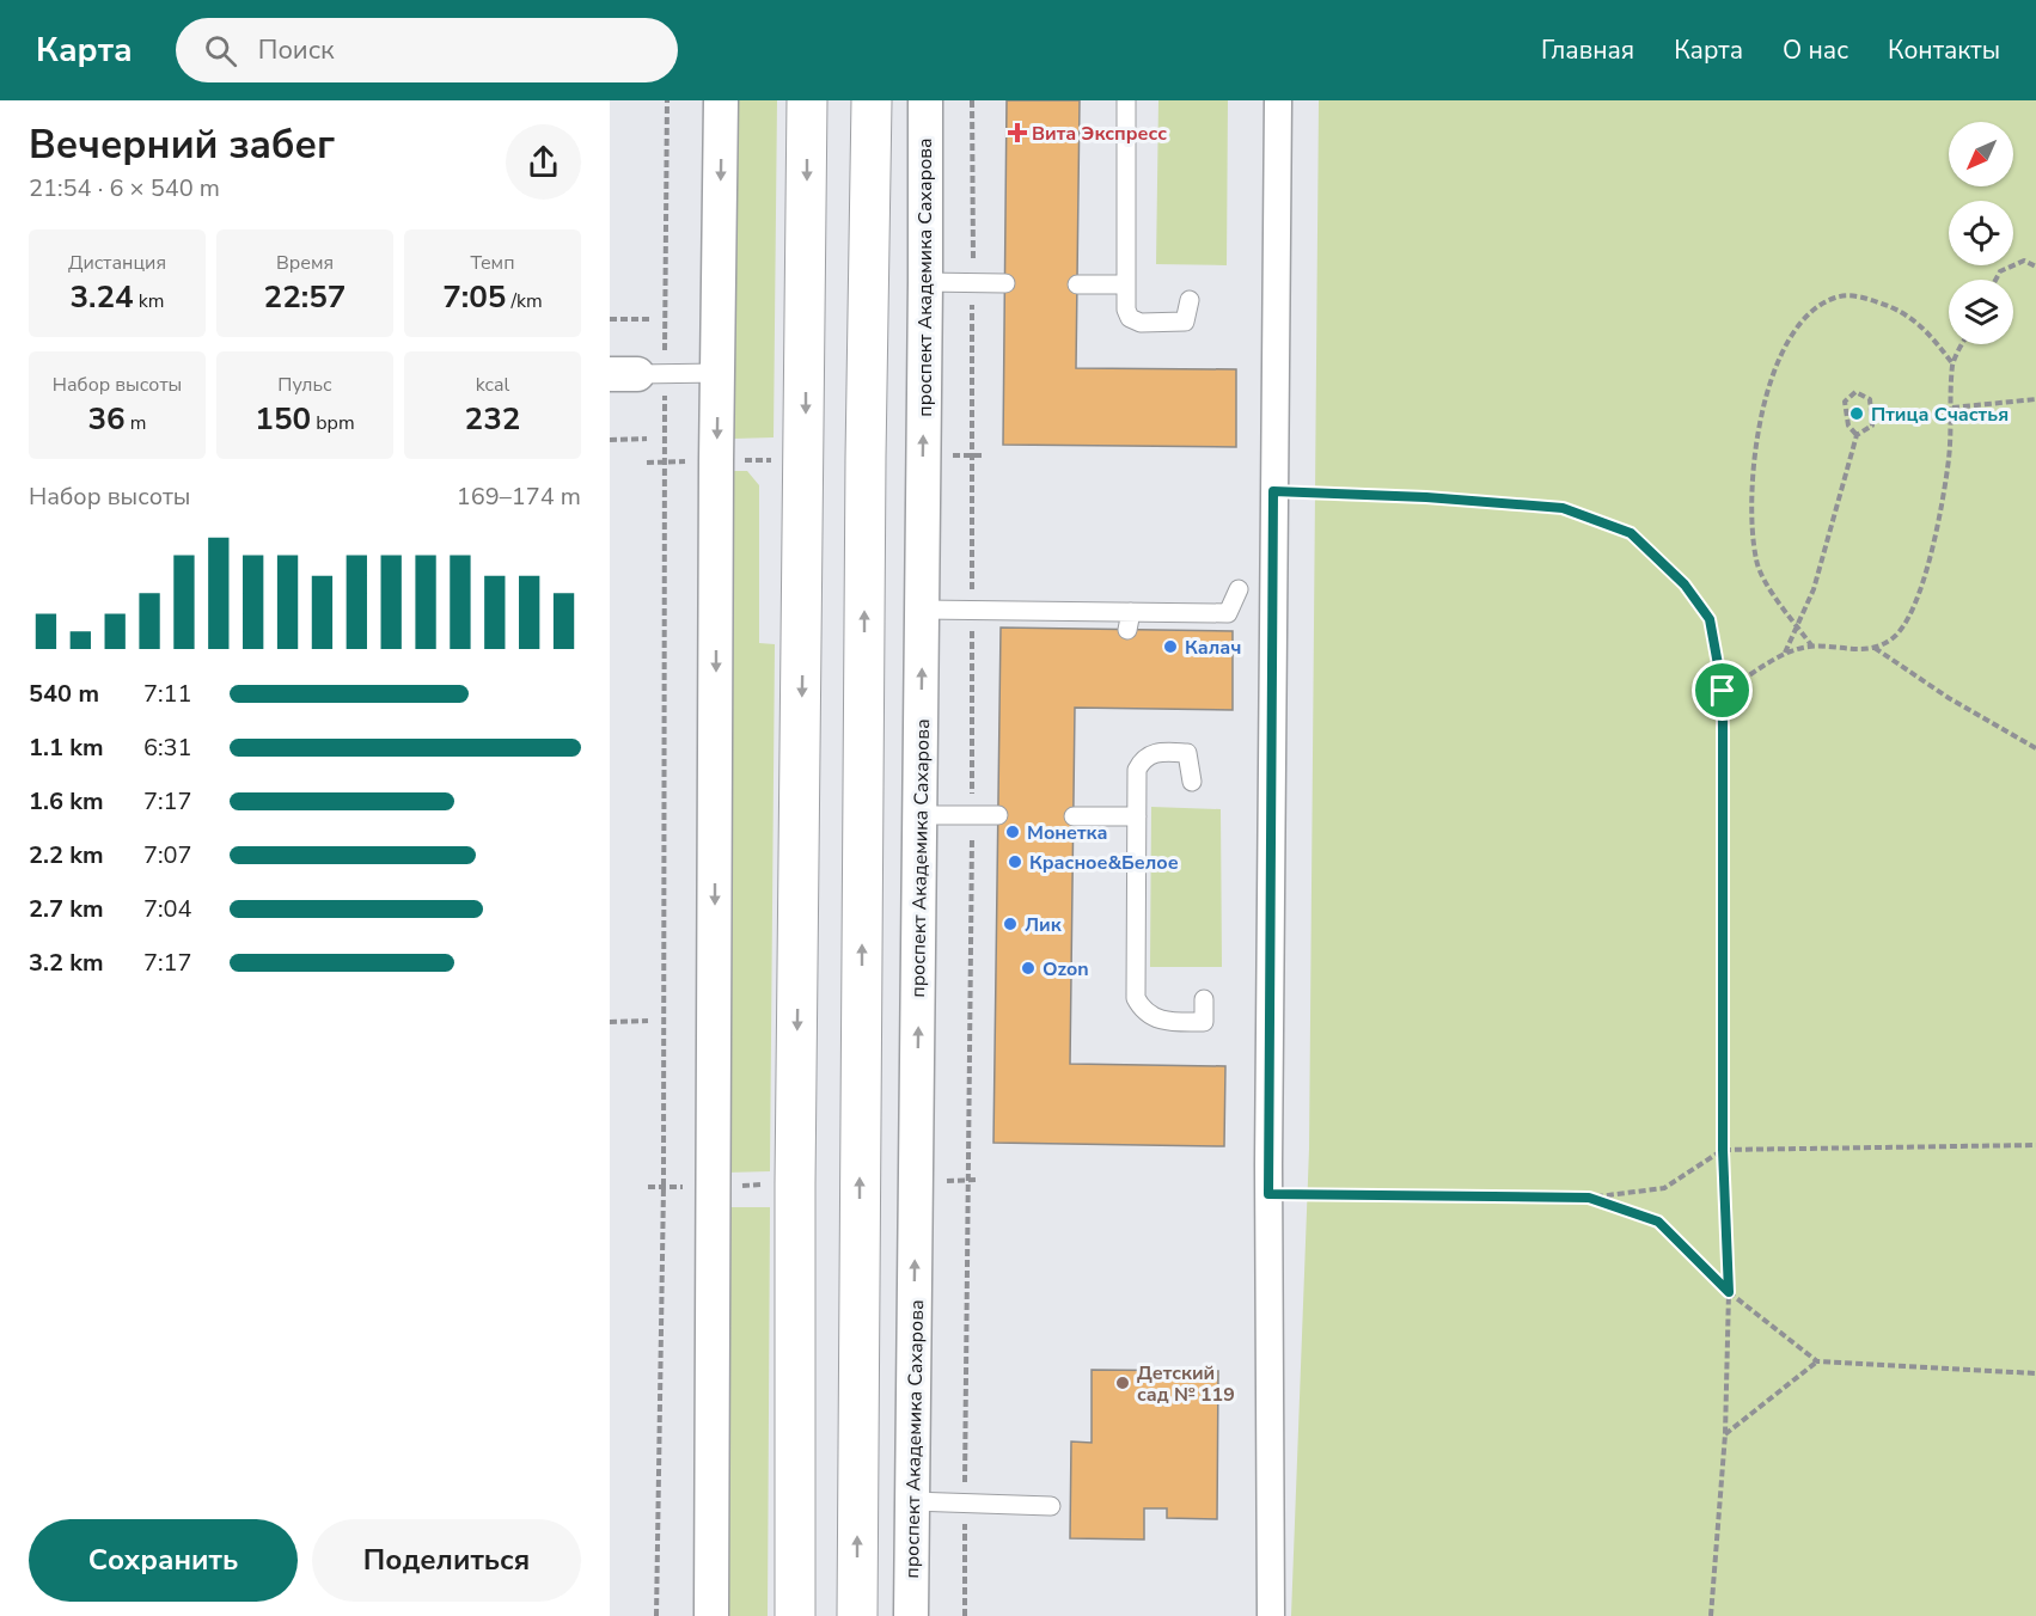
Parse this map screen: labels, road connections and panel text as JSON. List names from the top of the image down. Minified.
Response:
{"streets":{"street":["проспект Академика Сахарова"]},"places":{"health":["Вита Экспресс"],"other":["Птица Счастья","Калач","Монетка","Красное&Белое","Лик","Ozon","Детский сад № 119"]},"north":"bottom left","page":{"header":"Карта","search":"Поиск","nav":["Главная","Карта","О нас","Контакты"],"heading":["Вечерний забег","21:54 · 6 × 540 m"],"stats":[["Дистанция","3.24 km"],["Время","22:57"],["Темп","7:05 /km"],["Набор высоты","36 m"],["Пульс","150 bpm"],["kcal","232"]],"chart":["Набор высоты","169–174 m"],"list":[{"name":"540 m","note":"7:11"},{"name":"1.1 km","note":"6:31"},{"name":"1.6 km","note":"7:17"},{"name":"2.2 km","note":"7:07"},{"name":"2.7 km","note":"7:04"},{"name":"3.2 km","note":"7:17"}],"buttons":["Сохранить","Поделиться"]}}
